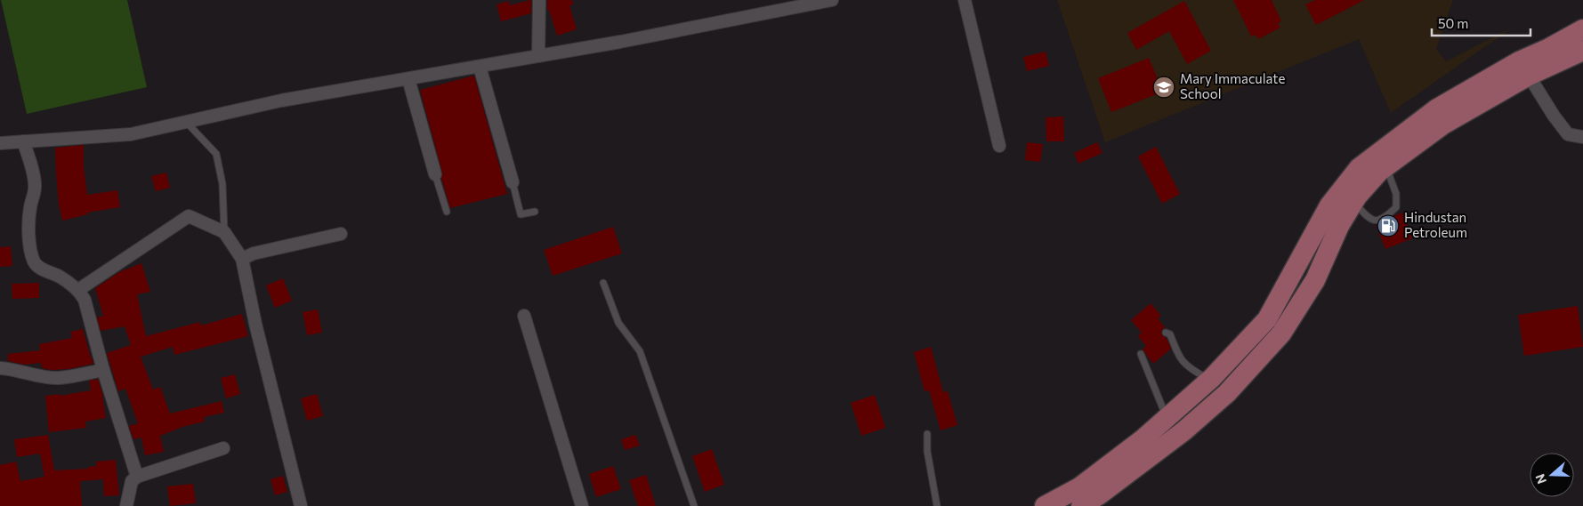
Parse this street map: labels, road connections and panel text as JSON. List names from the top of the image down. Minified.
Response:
{"places":{"school or university":["Mary Immaculate School"],"fuel station":["Hindustan Petroleum"]},"scale_bar":"50 m","north":"left"}
